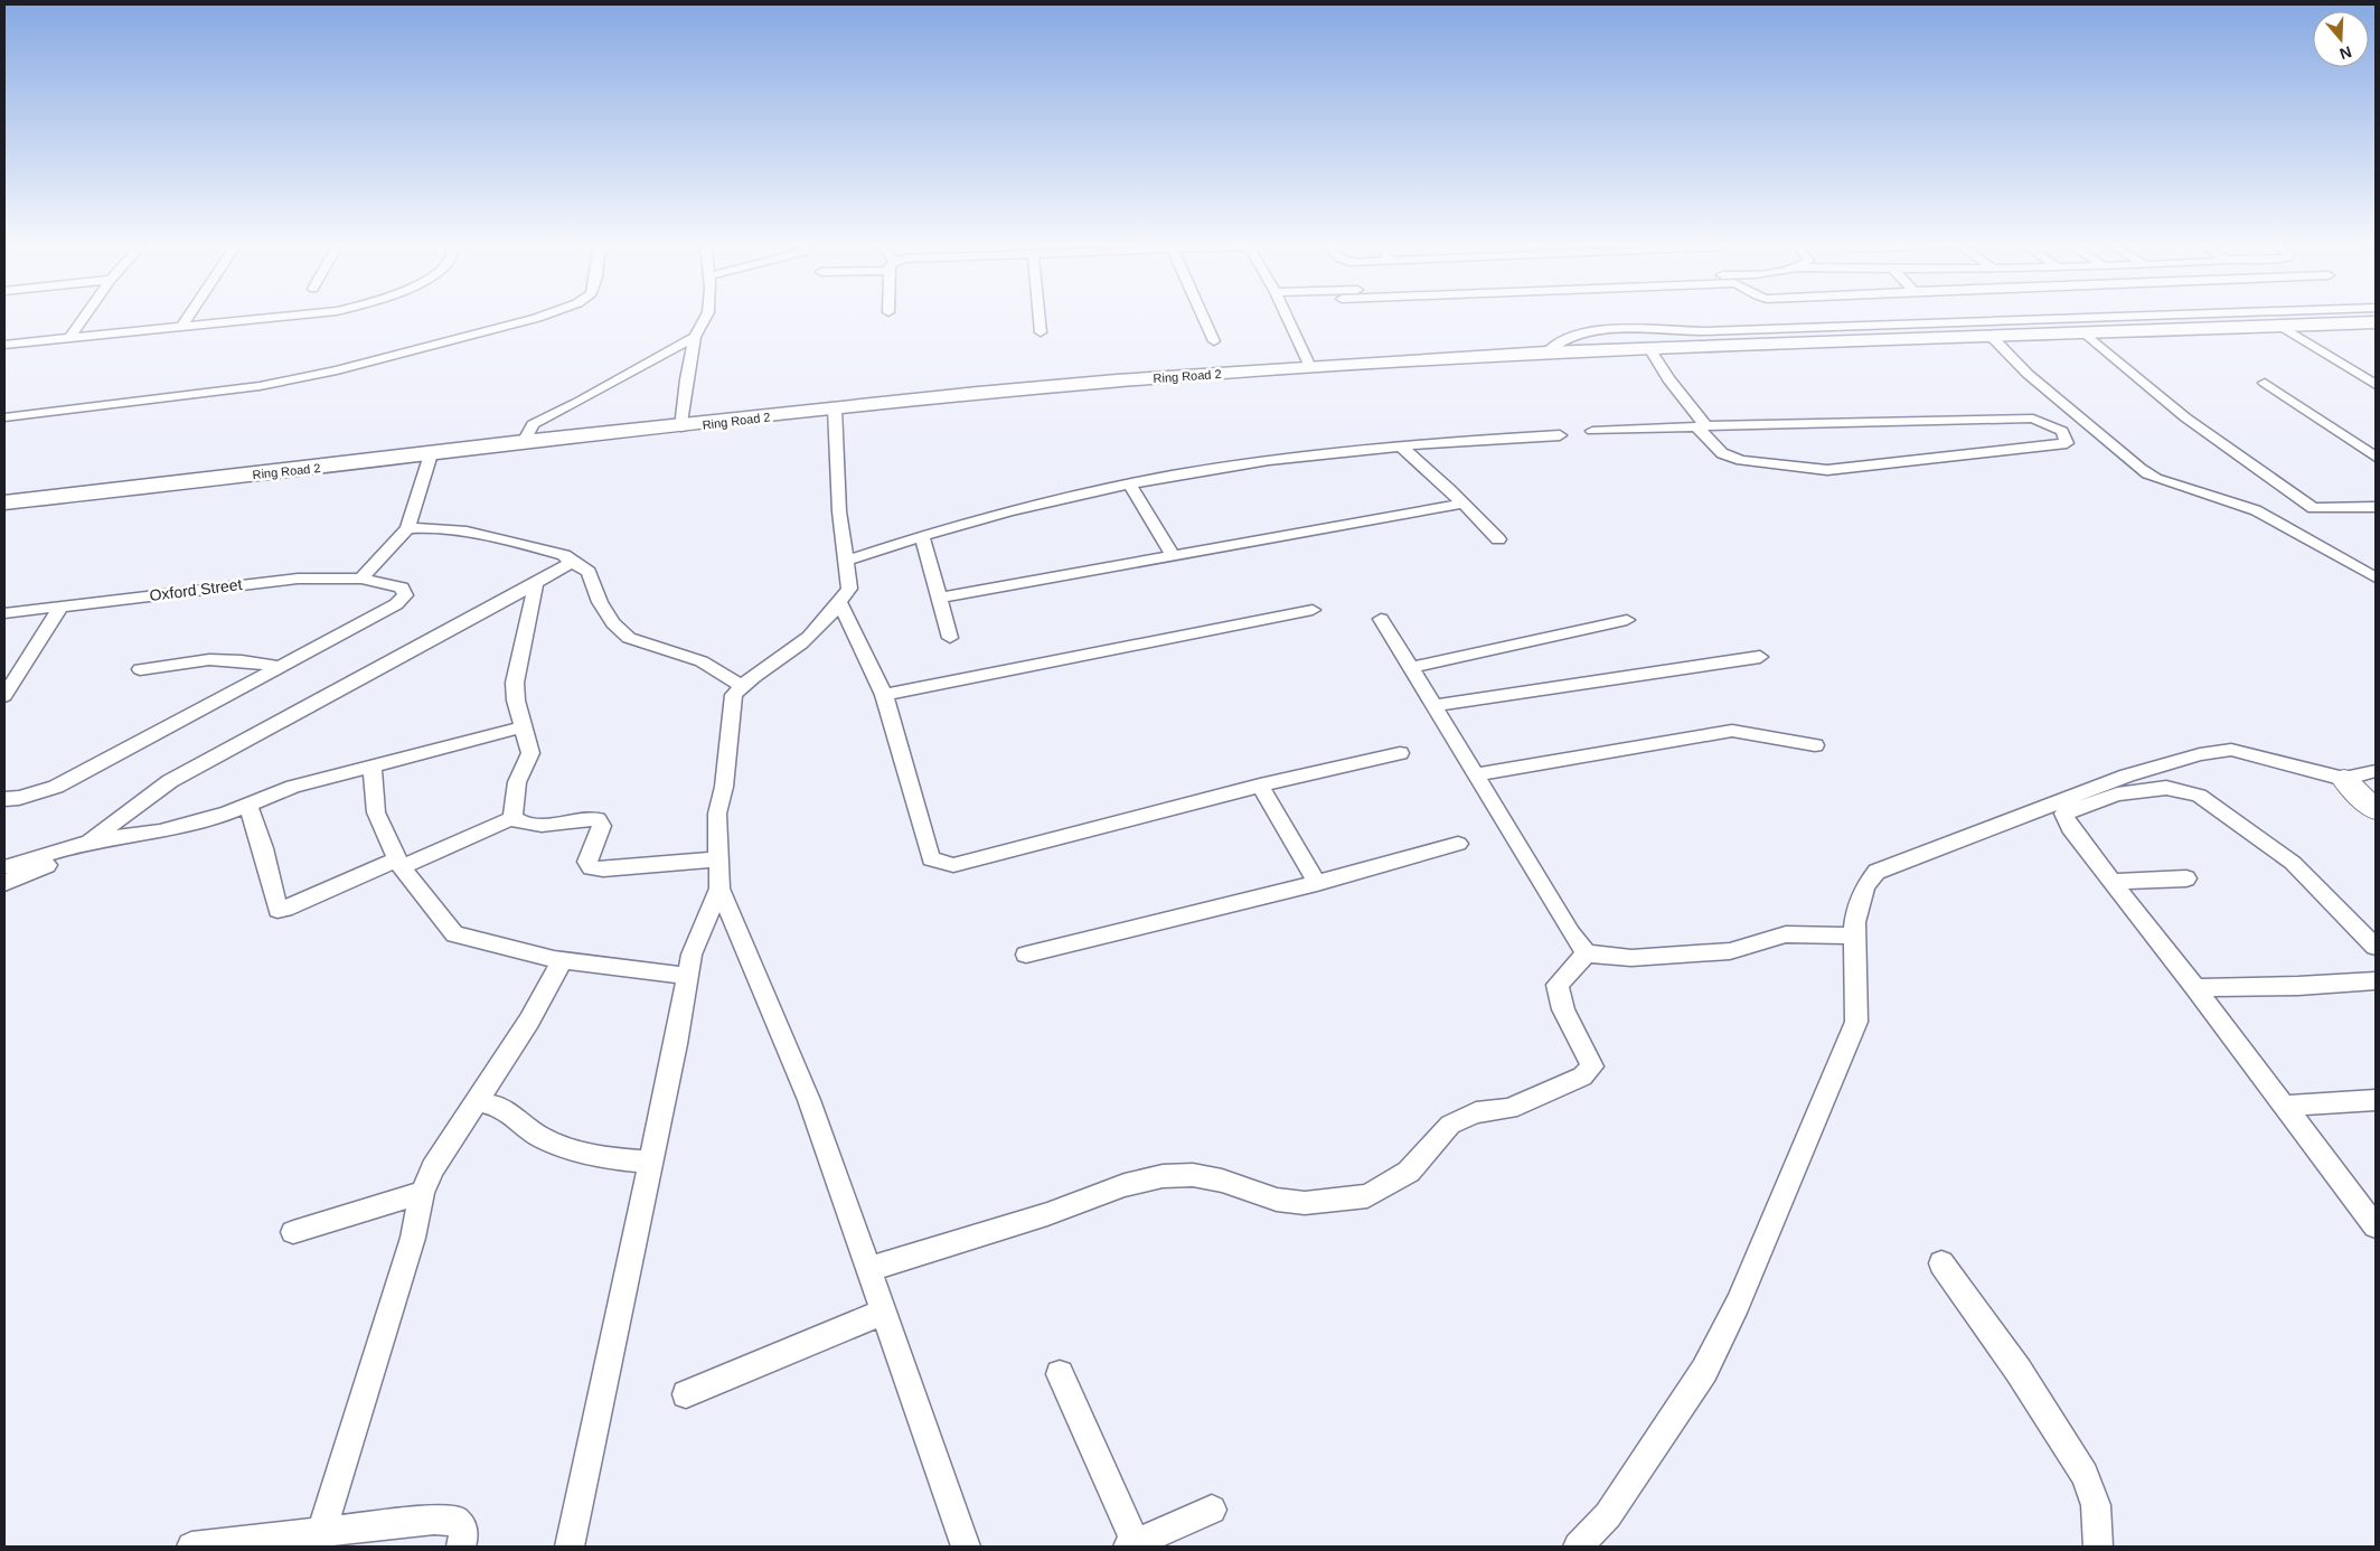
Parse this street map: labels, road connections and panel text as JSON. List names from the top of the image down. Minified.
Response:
{"streets":{"main road":["Ring Road 2"],"street":["Oxford Street"]},"north":"bottom"}
